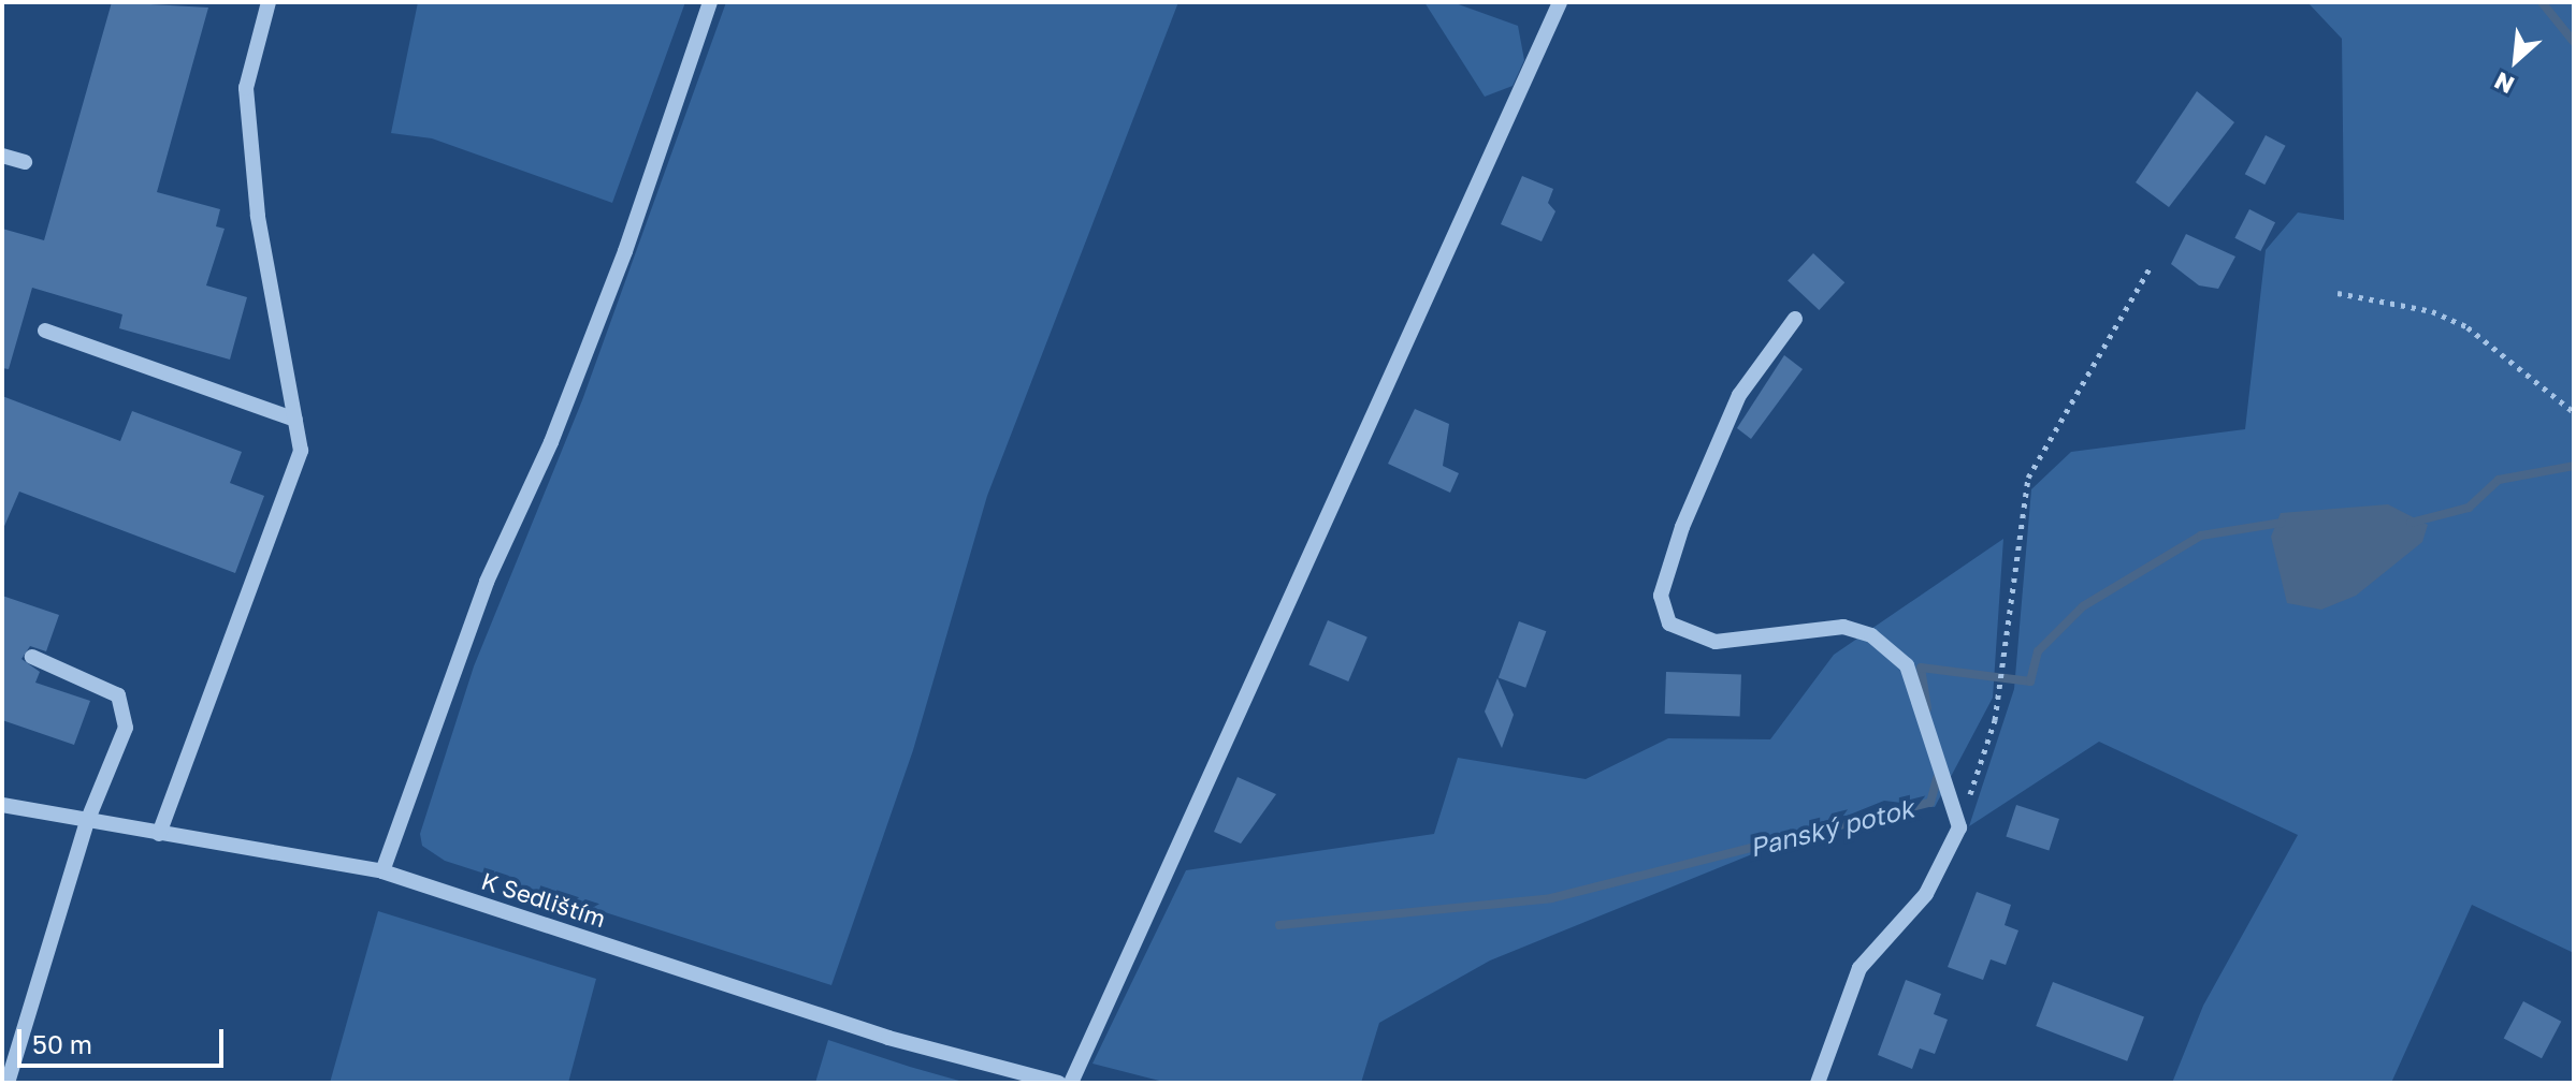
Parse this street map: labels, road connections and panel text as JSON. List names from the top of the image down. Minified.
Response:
{"streets":{"street":["K Sedlištím"]},"water":["Panský potok"],"scale_bar":"50 m","north":"bottom left"}
